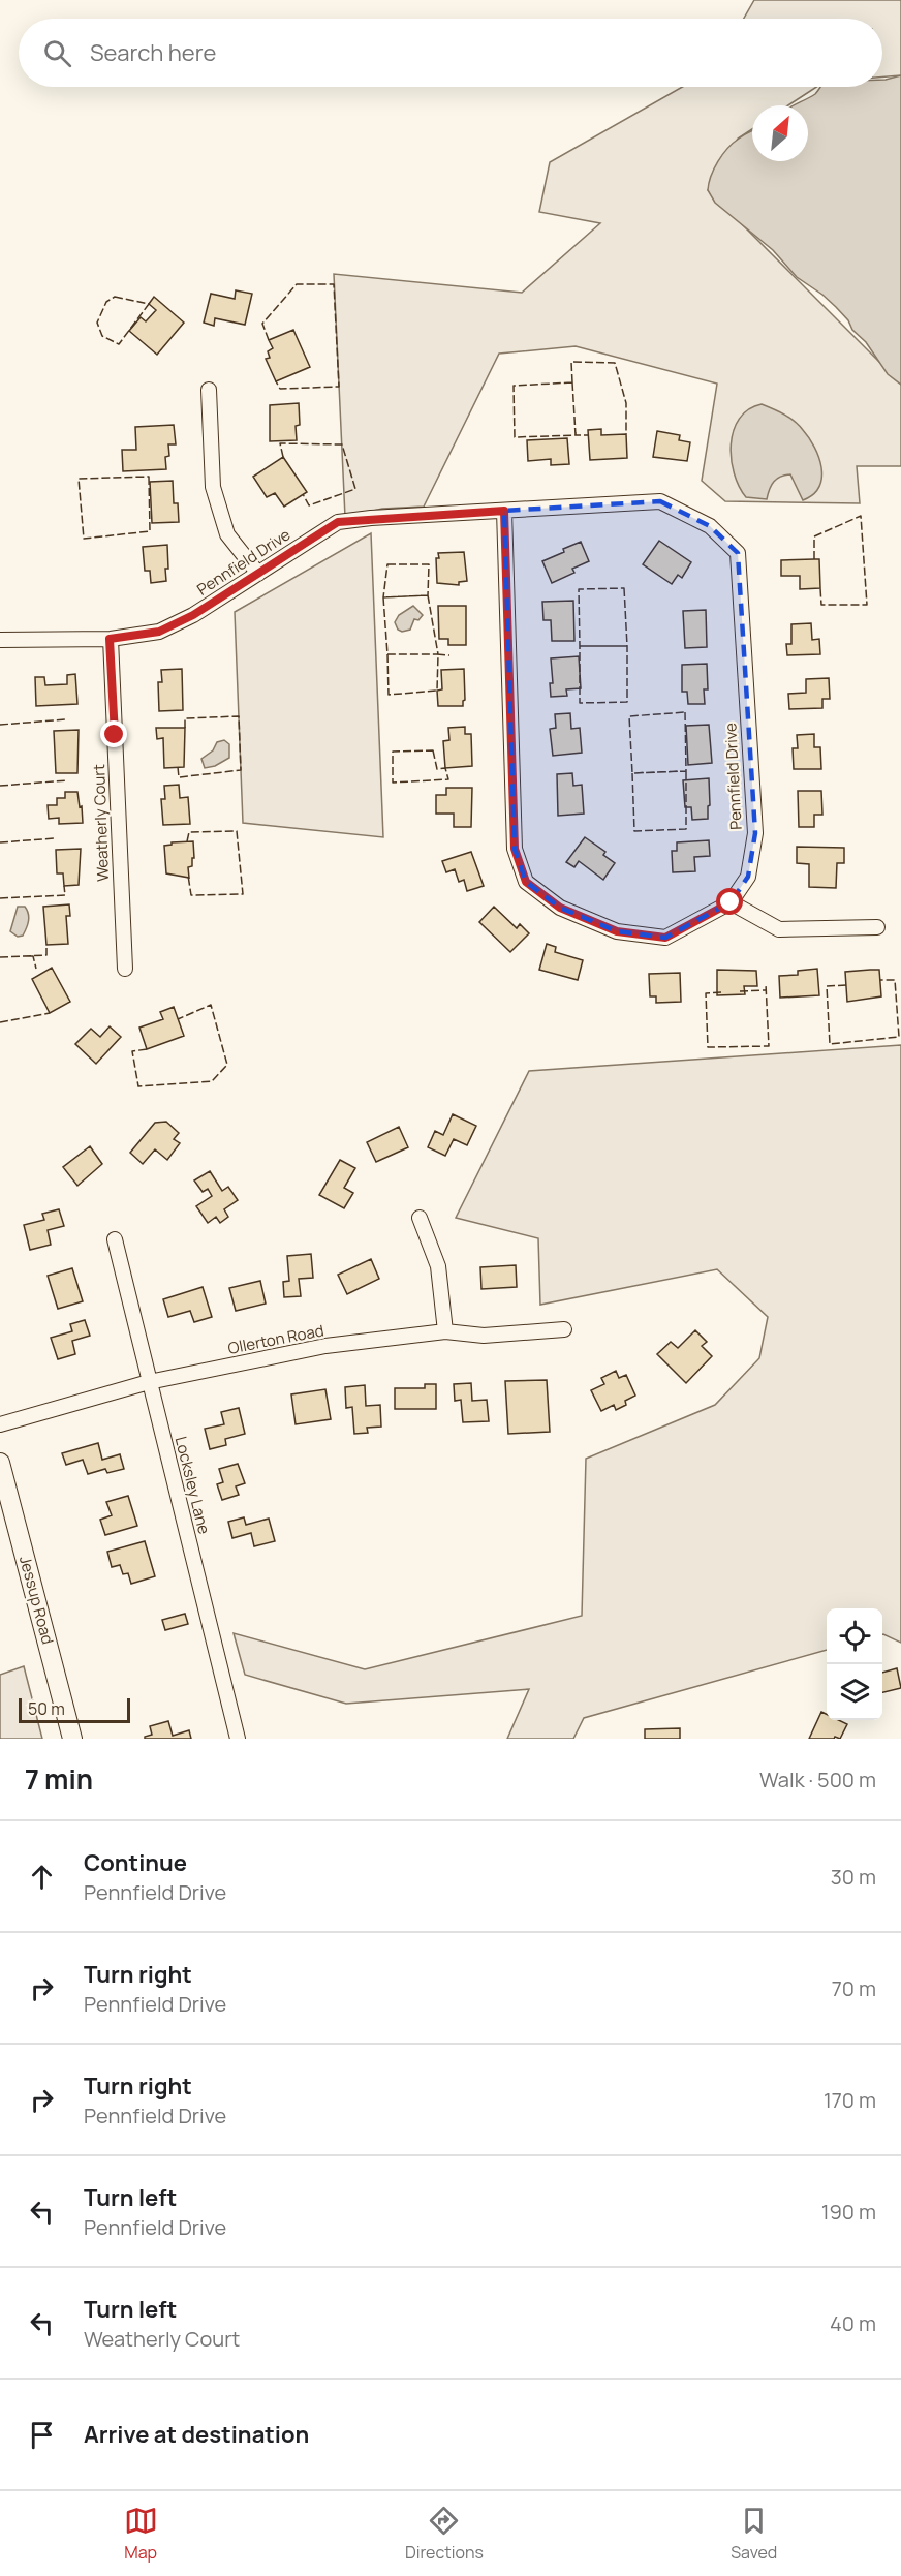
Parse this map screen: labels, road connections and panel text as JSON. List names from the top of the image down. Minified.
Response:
{"streets":{"street":["Pennfield Drive","Weatherly Court","Ollerton Road","Locksley Lane","Jessup Road"]},"crossings":[["Pennfield Drive","Weatherly Court"],["Ollerton Road","Locksley Lane"]],"scale_bar":"50 m","north":"top right","page":{"search":"Search here","scale":"50 m","heading":["7 min","Walk · 500 m"],"list":[["Continue","Pennfield Drive","30 m"],["Turn right","Pennfield Drive","70 m"],["Turn right","Pennfield Drive","170 m"],["Turn left","Pennfield Drive","190 m"],["Turn left","Weatherly Court","40 m"],"Arrive at destination"],"nav":["Map","Directions","Saved"]}}
